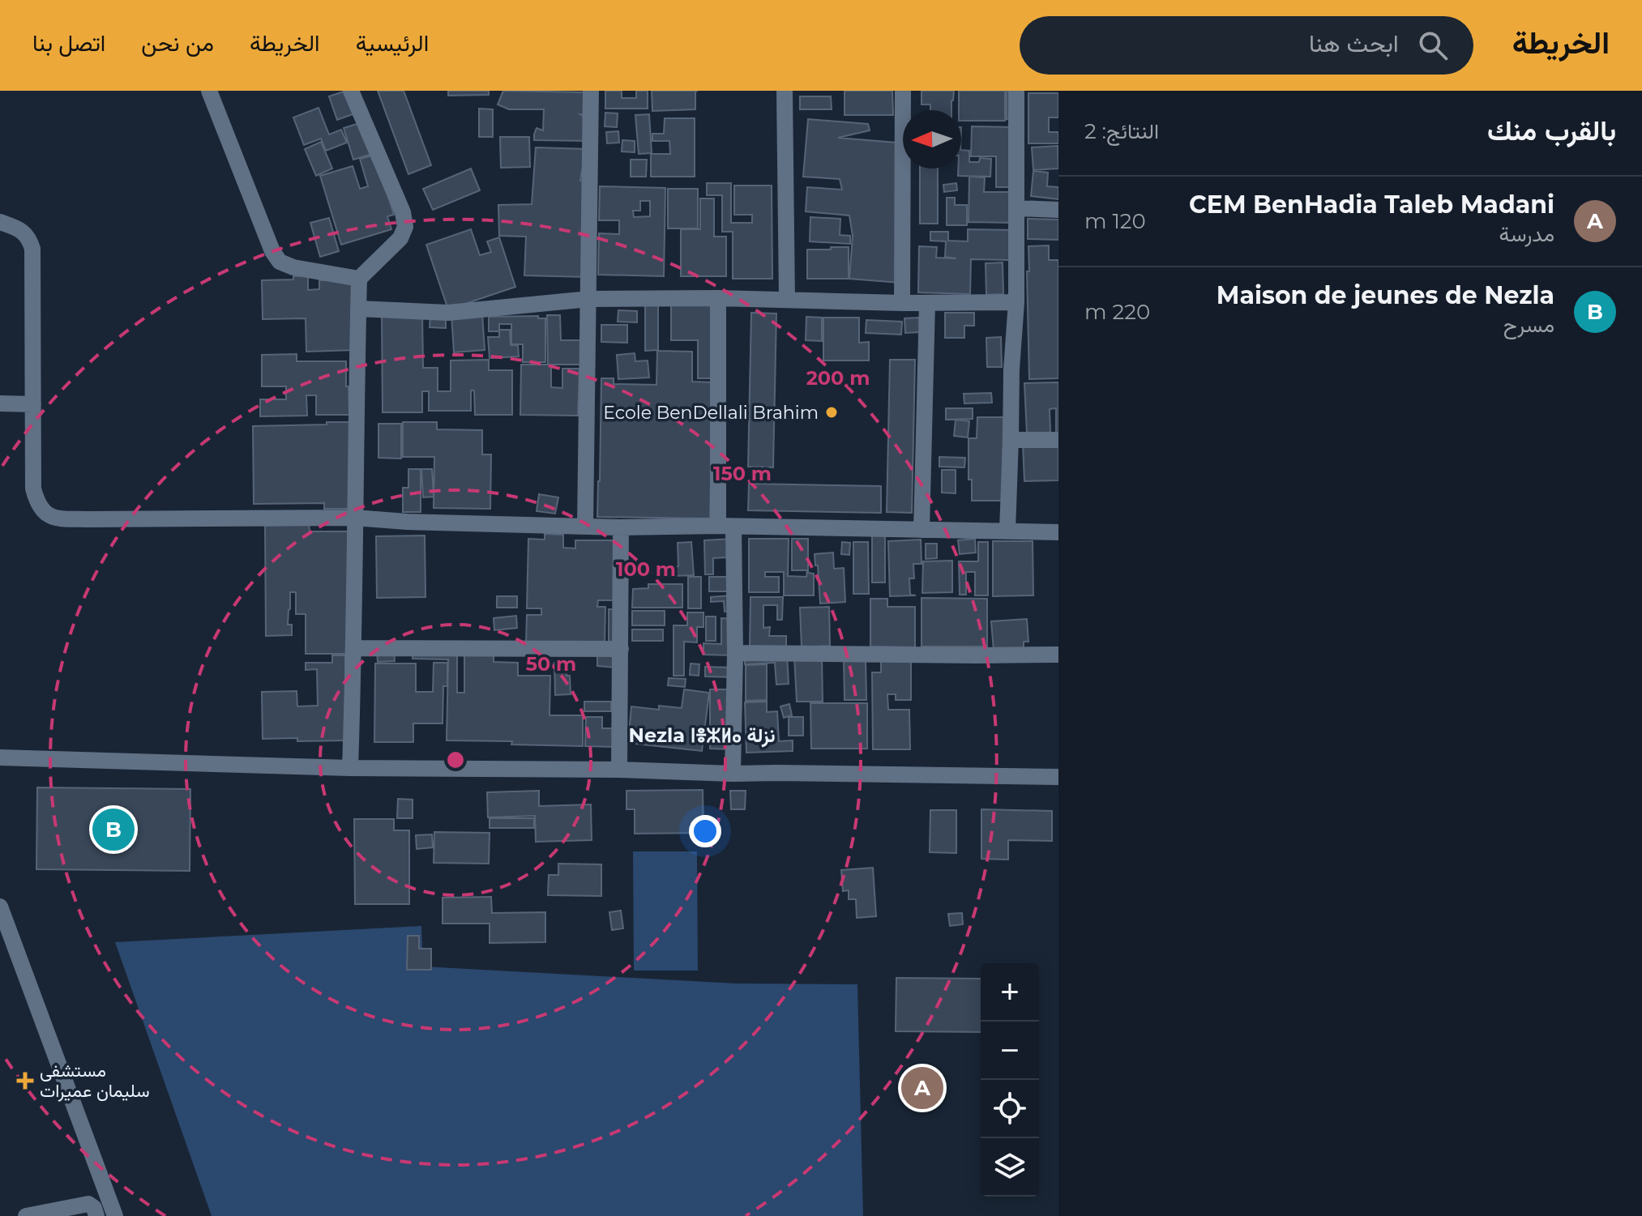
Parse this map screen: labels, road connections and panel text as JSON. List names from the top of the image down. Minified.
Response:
{"districts":["Nezla ⵏⴻⵣⵍⴰ نزلة"],"places":{"other":["Ecole BenDellali Brahim"],"health":["مستشفى سليمان عميرات"]},"north":"left","page":{"header":"الخريطة","search":"ابحث هنا","nav":["الرئيسية","الخريطة","من نحن","اتصل بنا"],"heading":["بالقرب منك","النتائج: 2"],"list":[{"mark":"A","name":"CEM BenHadia Taleb Madani","note":"مدرسة","value":"120 m"},{"mark":"B","name":"Maison de jeunes de Nezla","note":"مسرح","value":"220 m"}],"pins":["B","A"],"map_buttons":["+","−"]},"rings":["200 m","150 m","100 m","50 m"]}
